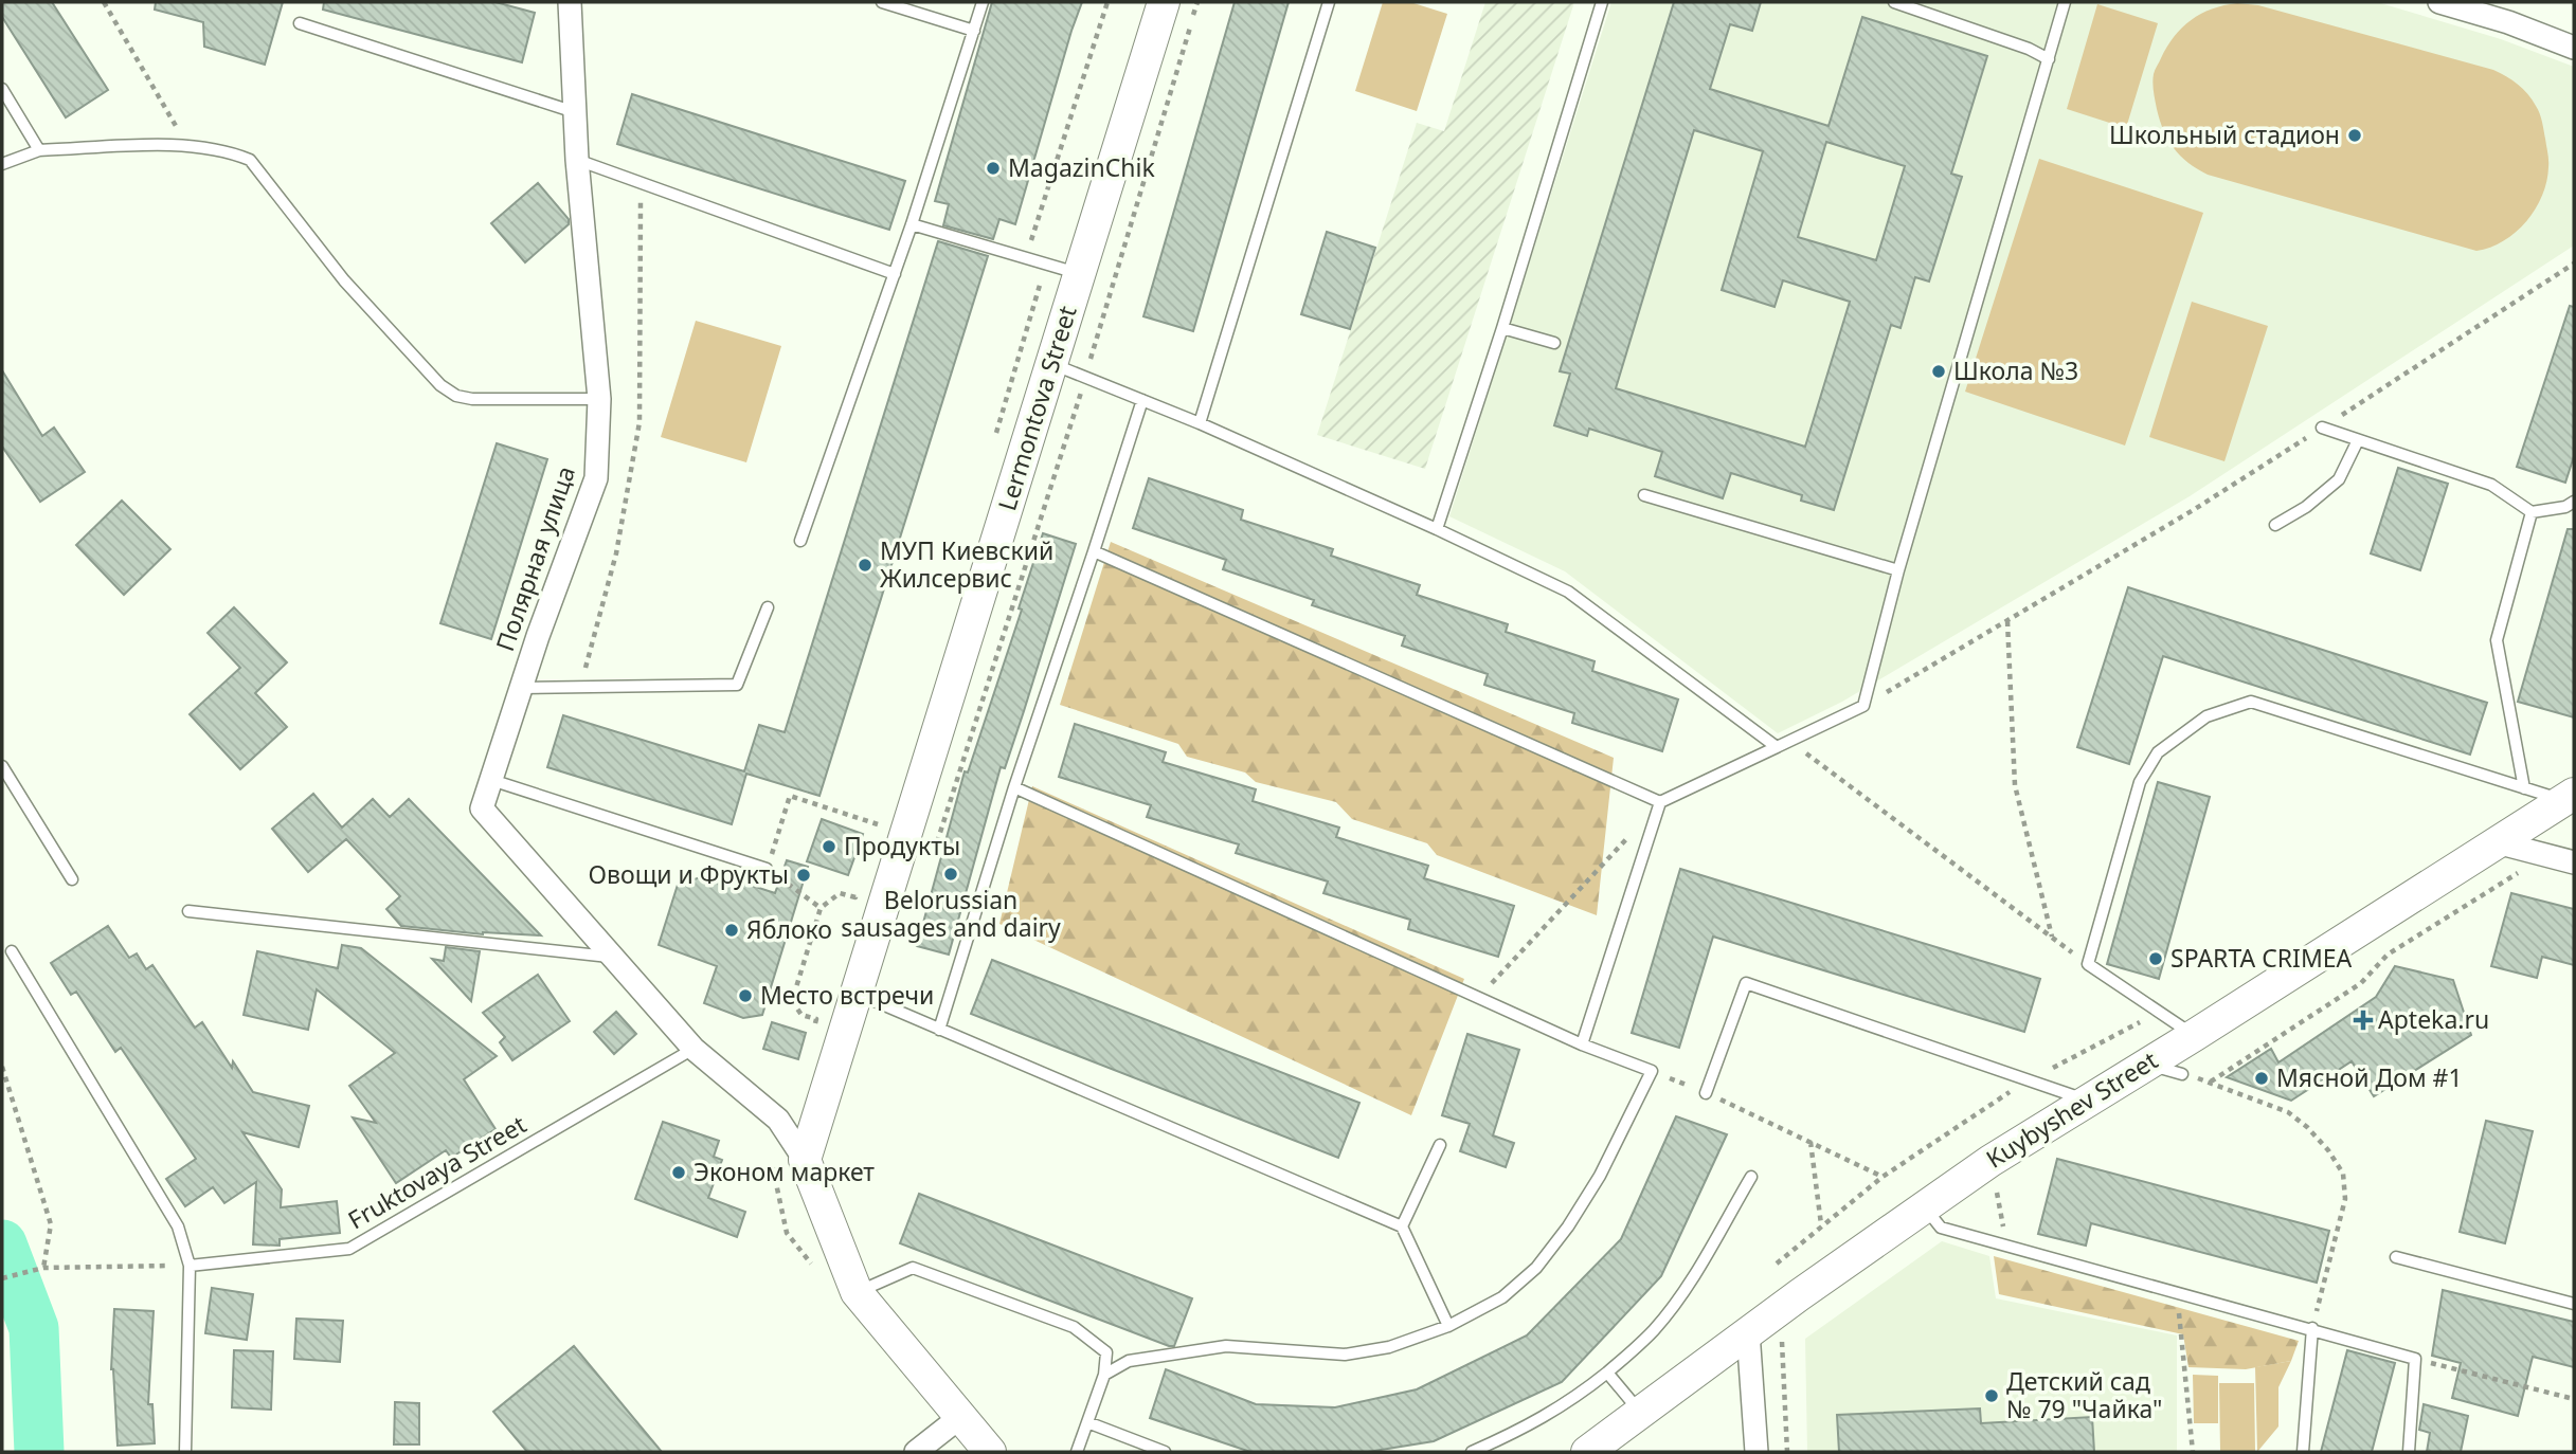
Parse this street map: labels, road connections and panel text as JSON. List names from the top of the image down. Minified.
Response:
{"streets":{"main road":["Lermontova Street","Kuybyshev Street"],"street":["Полярная улица"],"lane":["Fruktovaya Street"]},"crossings":[["Lermontova Street","Полярная улица"],["Полярная улица","Fruktovaya Street"]],"places":{"other":["Школьный стадион","MagazinChik","Школа №3","МУП Киевский Жилсервис","Продукты","Belorussian sausages and dairy","Овощи и Фрукты","Яблоко","SPARTA CRIMEA","Место встречи","Мясной Дом #1","Эконом маркет","Детский сад № 79 \"Чайка\""],"health":["Apteka.ru"]}}
